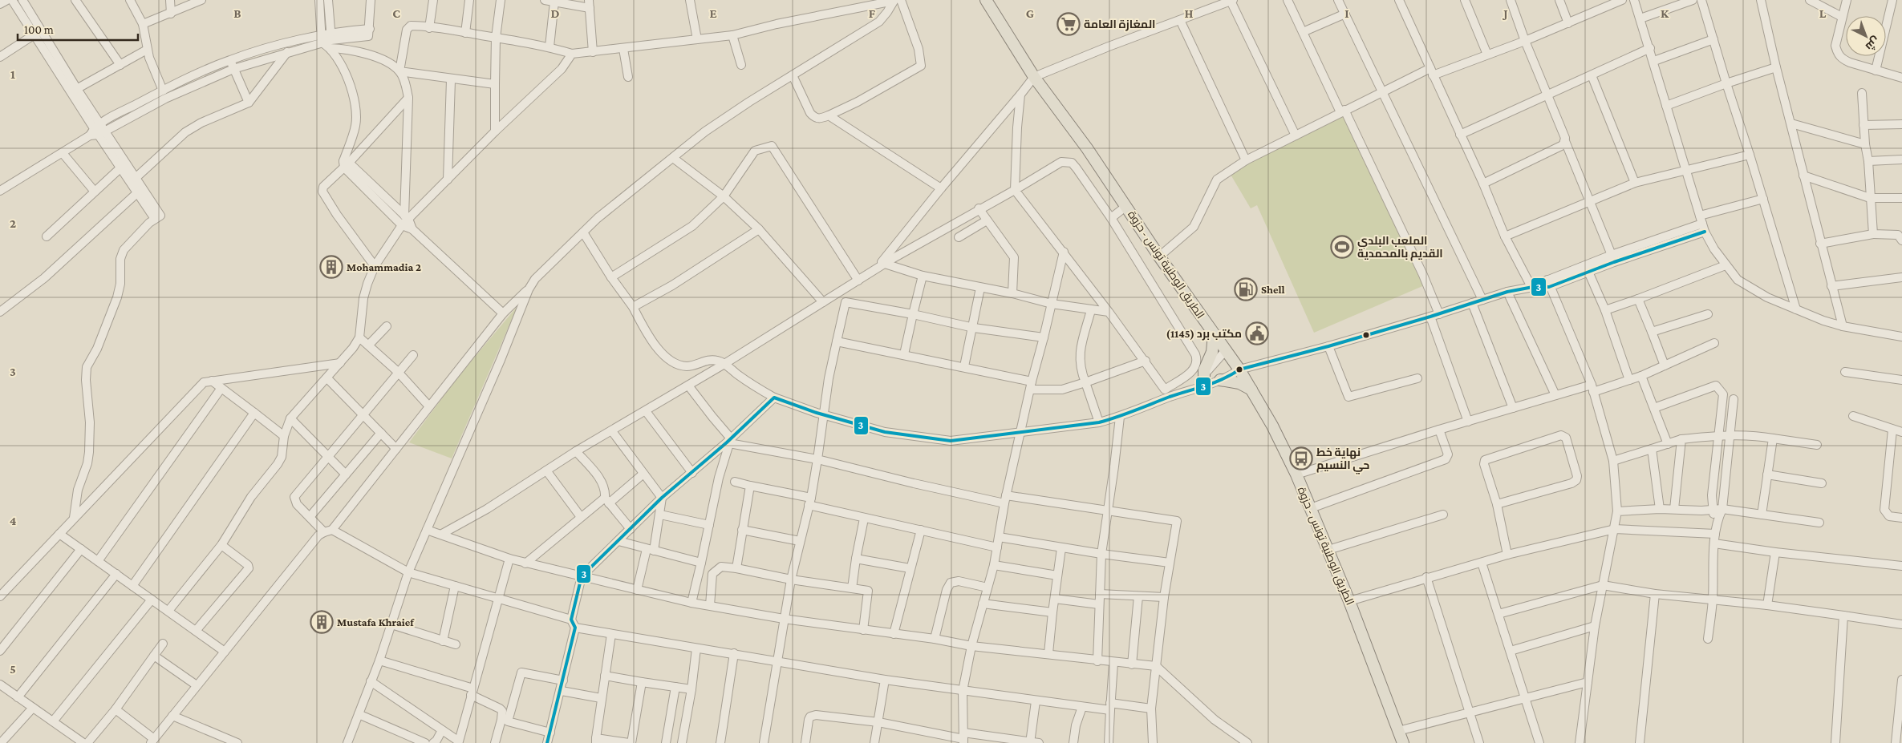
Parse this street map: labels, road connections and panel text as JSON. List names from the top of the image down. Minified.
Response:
{"streets":{"main road":["الطريق الوطنية تونس - حزوة"]},"places":{"supermarket":["المغازة العامة"],"sports":["الملعب البلدي القديم بالمحمدية"],"building":["Mohammadia 2","Mustafa Khraief"],"fuel station":["Shell"],"public building":["مكتب برد (1145)"],"bus stop":["نهاية خط حي النسيم"]},"lines":["transit line 3"],"scale_bar":"100 m","north":"bottom right","grid":{"columns":["B","C","D","E","F","G","H","I","J","K","L"],"rows":["1","2","3","4","5"]}}
